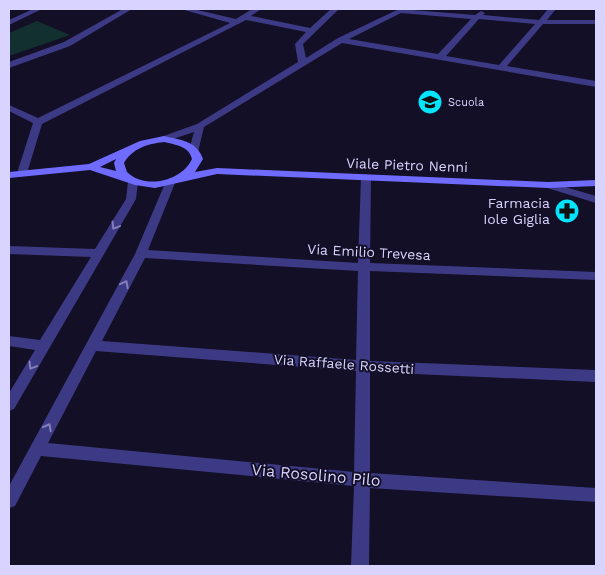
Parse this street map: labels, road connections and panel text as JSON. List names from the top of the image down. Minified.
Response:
{"streets":{"main road":["Viale Pietro Nenni"],"street":["Via Emilio Trevesa","Via Raffaele Rossetti","Via Rosolino Pilo"]},"places":{"school or university":["Scuola"],"pharmacy":["Farmacia Iole Giglia"]}}
